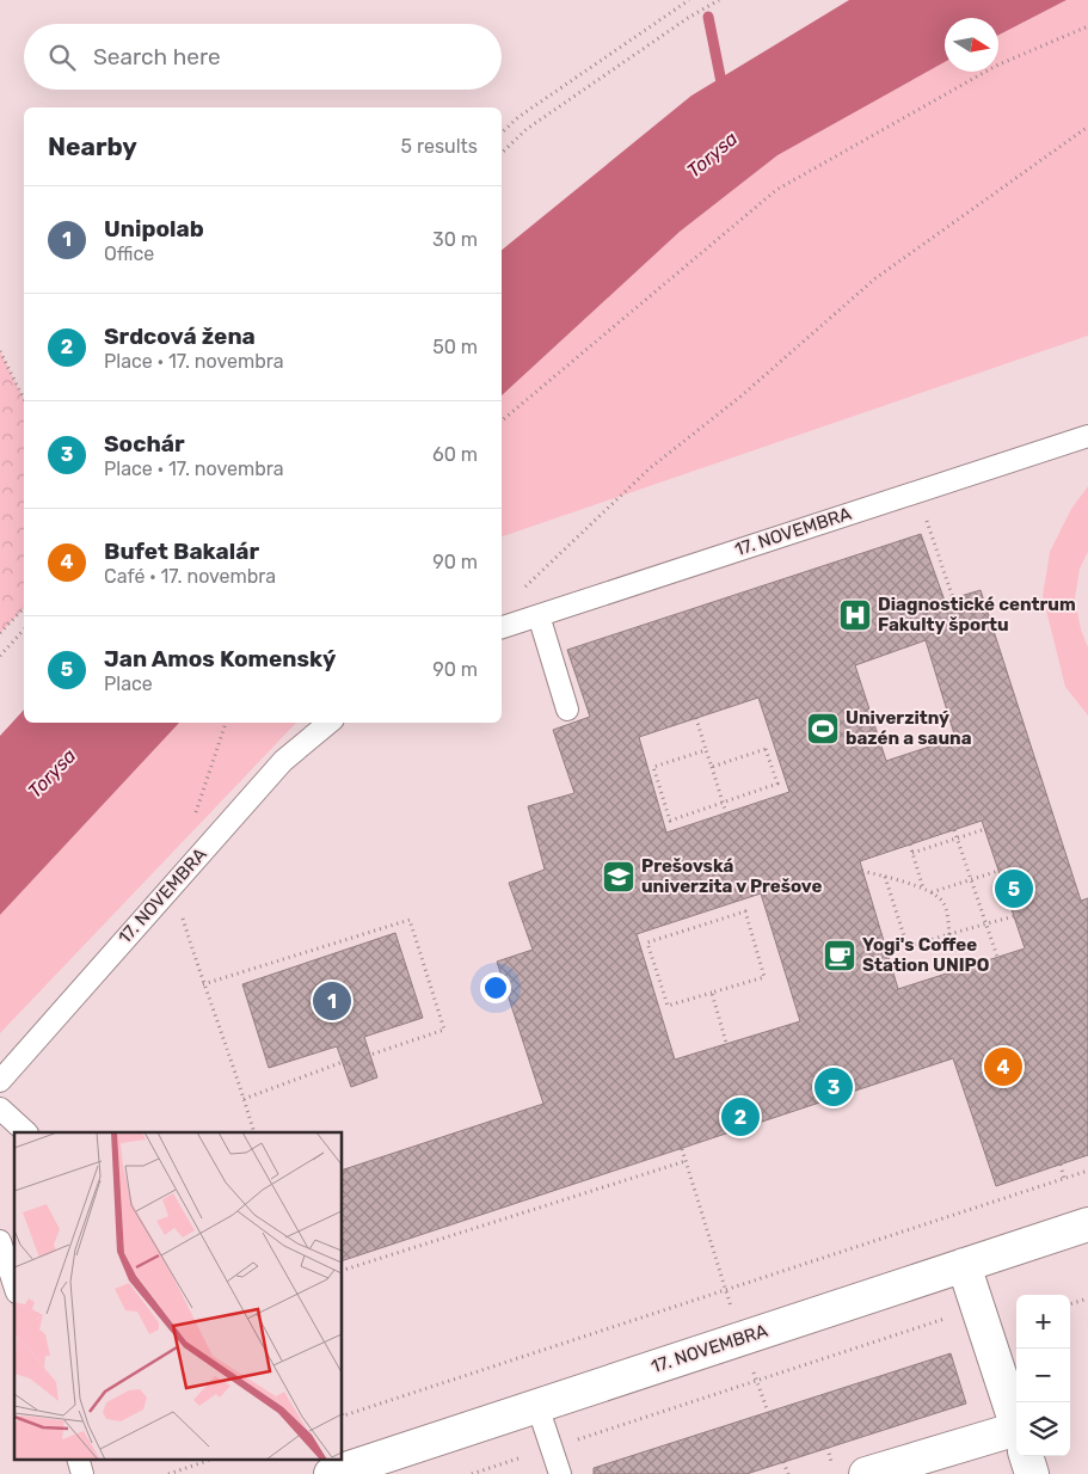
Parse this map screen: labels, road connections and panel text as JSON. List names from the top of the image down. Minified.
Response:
{"streets":{"street":["17. NOVEMBRA"]},"water":["Torysa"],"places":{"hospital":["Diagnostické centrum Fakulty športu"],"sports":["Univerzitný bazén a sauna"],"school or university":["Prešovská univerzita v Prešove"],"cafe":["Yogi's Coffee Station UNIPO"]},"north":"right","page":{"search":"Search here","heading":["Nearby","5 results"],"list":[{"mark":"1","name":"Unipolab","note":"Office","value":"30 m"},{"mark":"2","name":"Srdcová žena","note":"Place · 17. novembra","value":"50 m"},{"mark":"3","name":"Sochár","note":"Place · 17. novembra","value":"60 m"},{"mark":"4","name":"Bufet Bakalár","note":"Café · 17. novembra","value":"90 m"},{"mark":"5","name":"Jan Amos Komenský","note":"Place","value":"90 m"}],"pins":["5","1","4","3","2"],"map_buttons":["+","−"]}}
